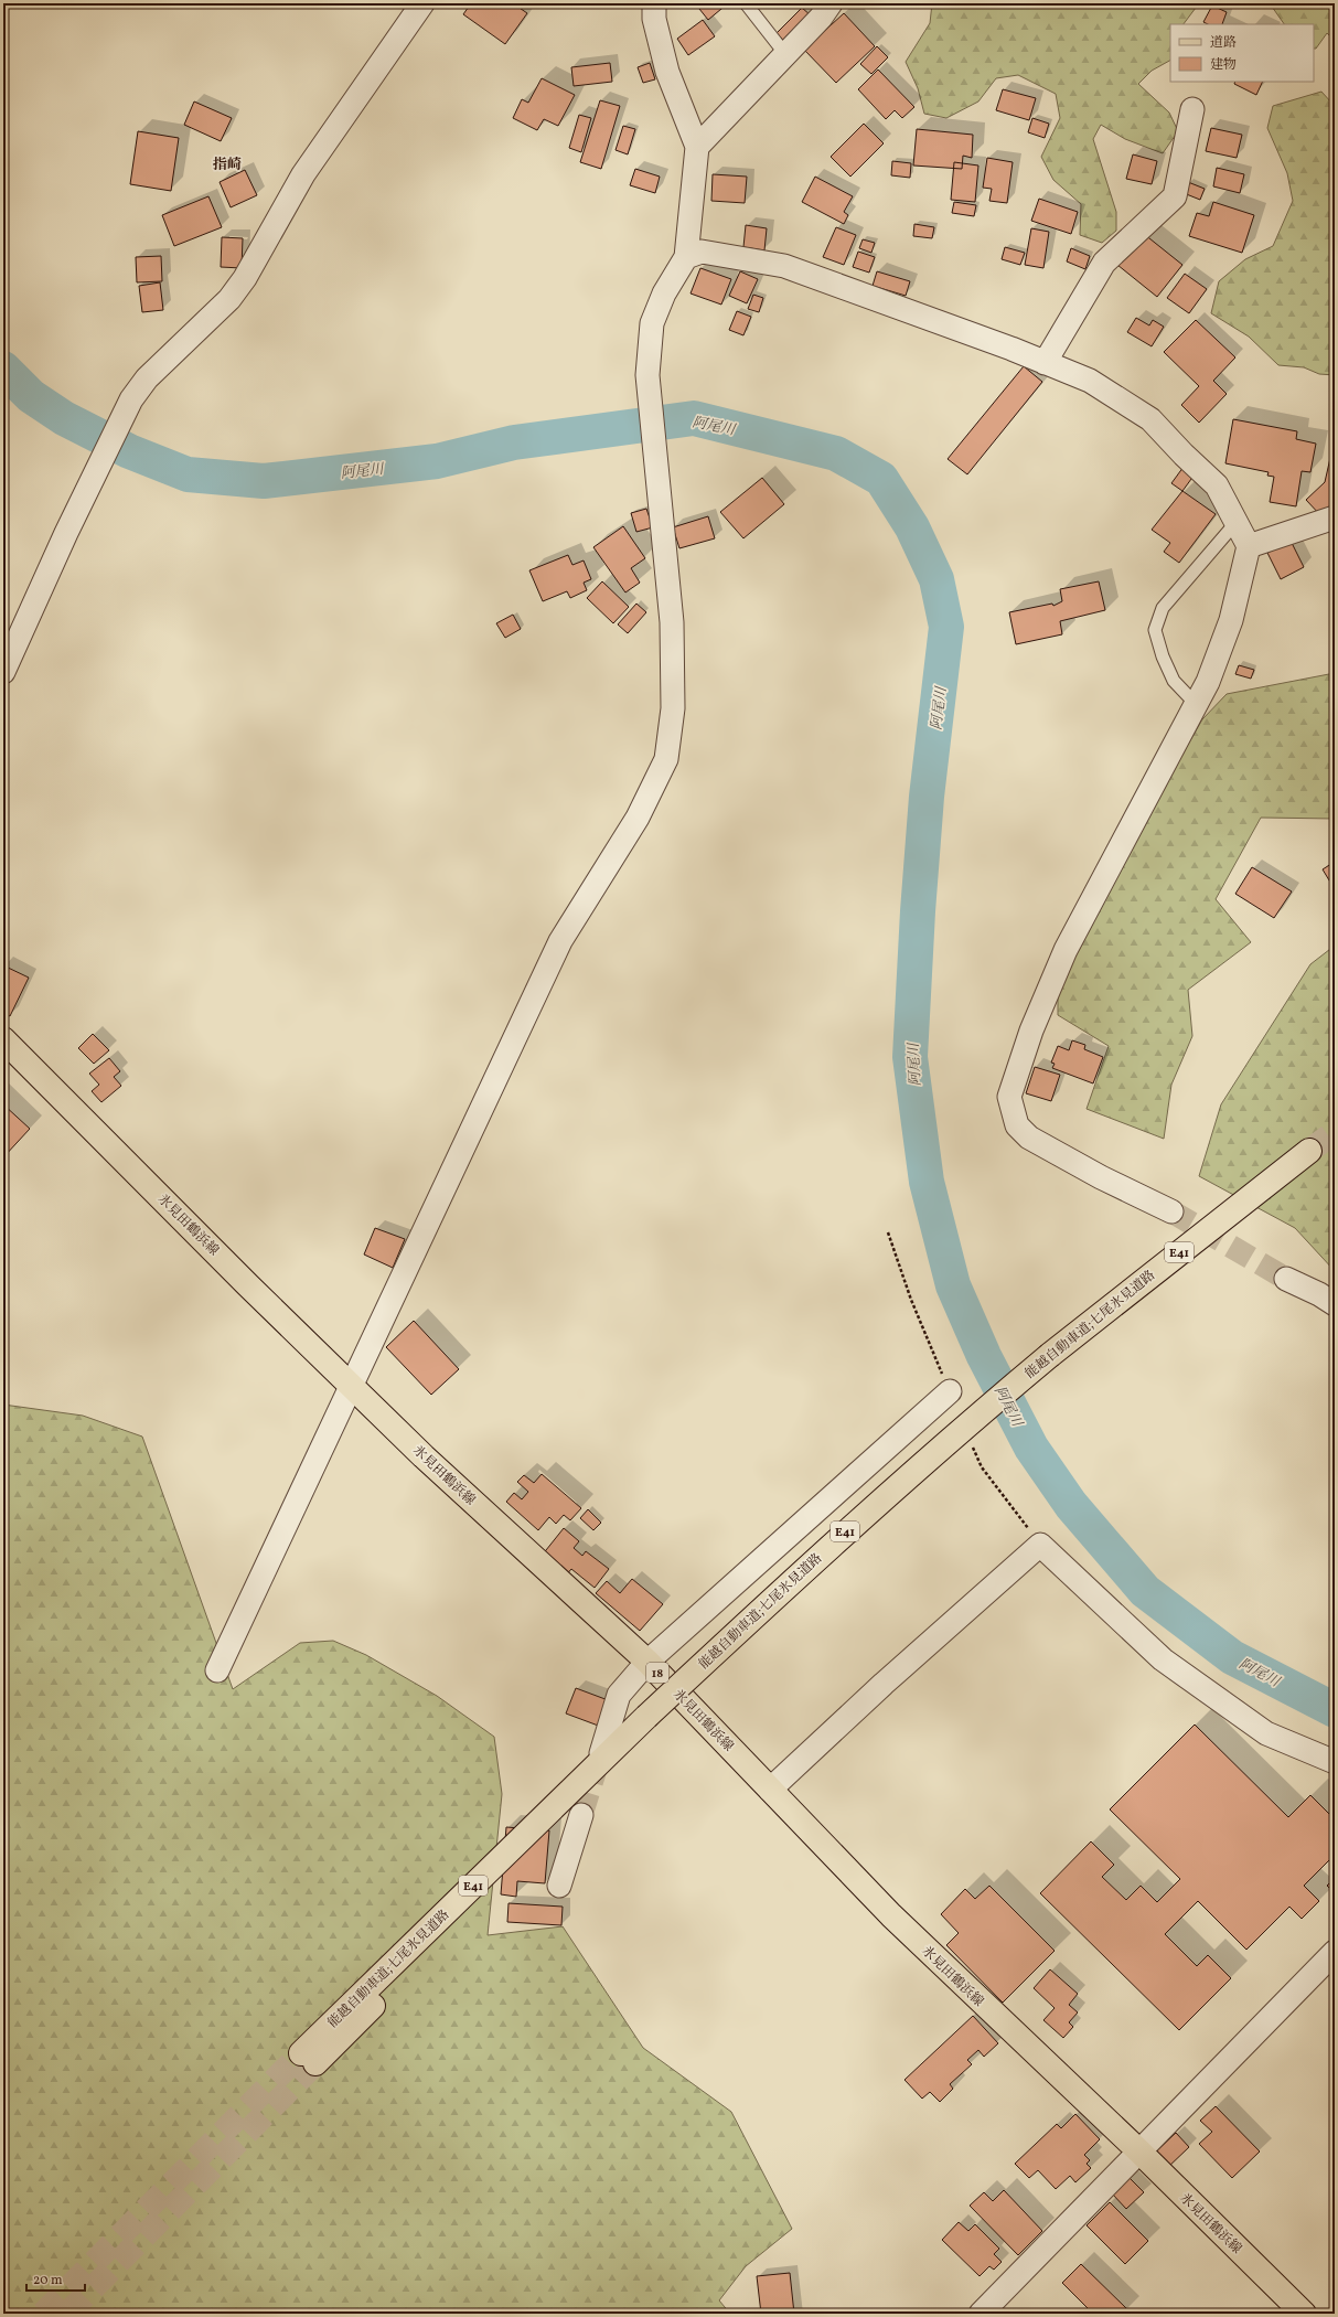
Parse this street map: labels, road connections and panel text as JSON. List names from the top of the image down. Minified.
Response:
{"streets":{"main road":["氷見田鶴浜線","E41","能越自動車道;七尾氷見道路","18"]},"districts":["指崎"],"water":["阿尾川"],"legend":["道路","建物"],"scale_bar":"20 m"}
